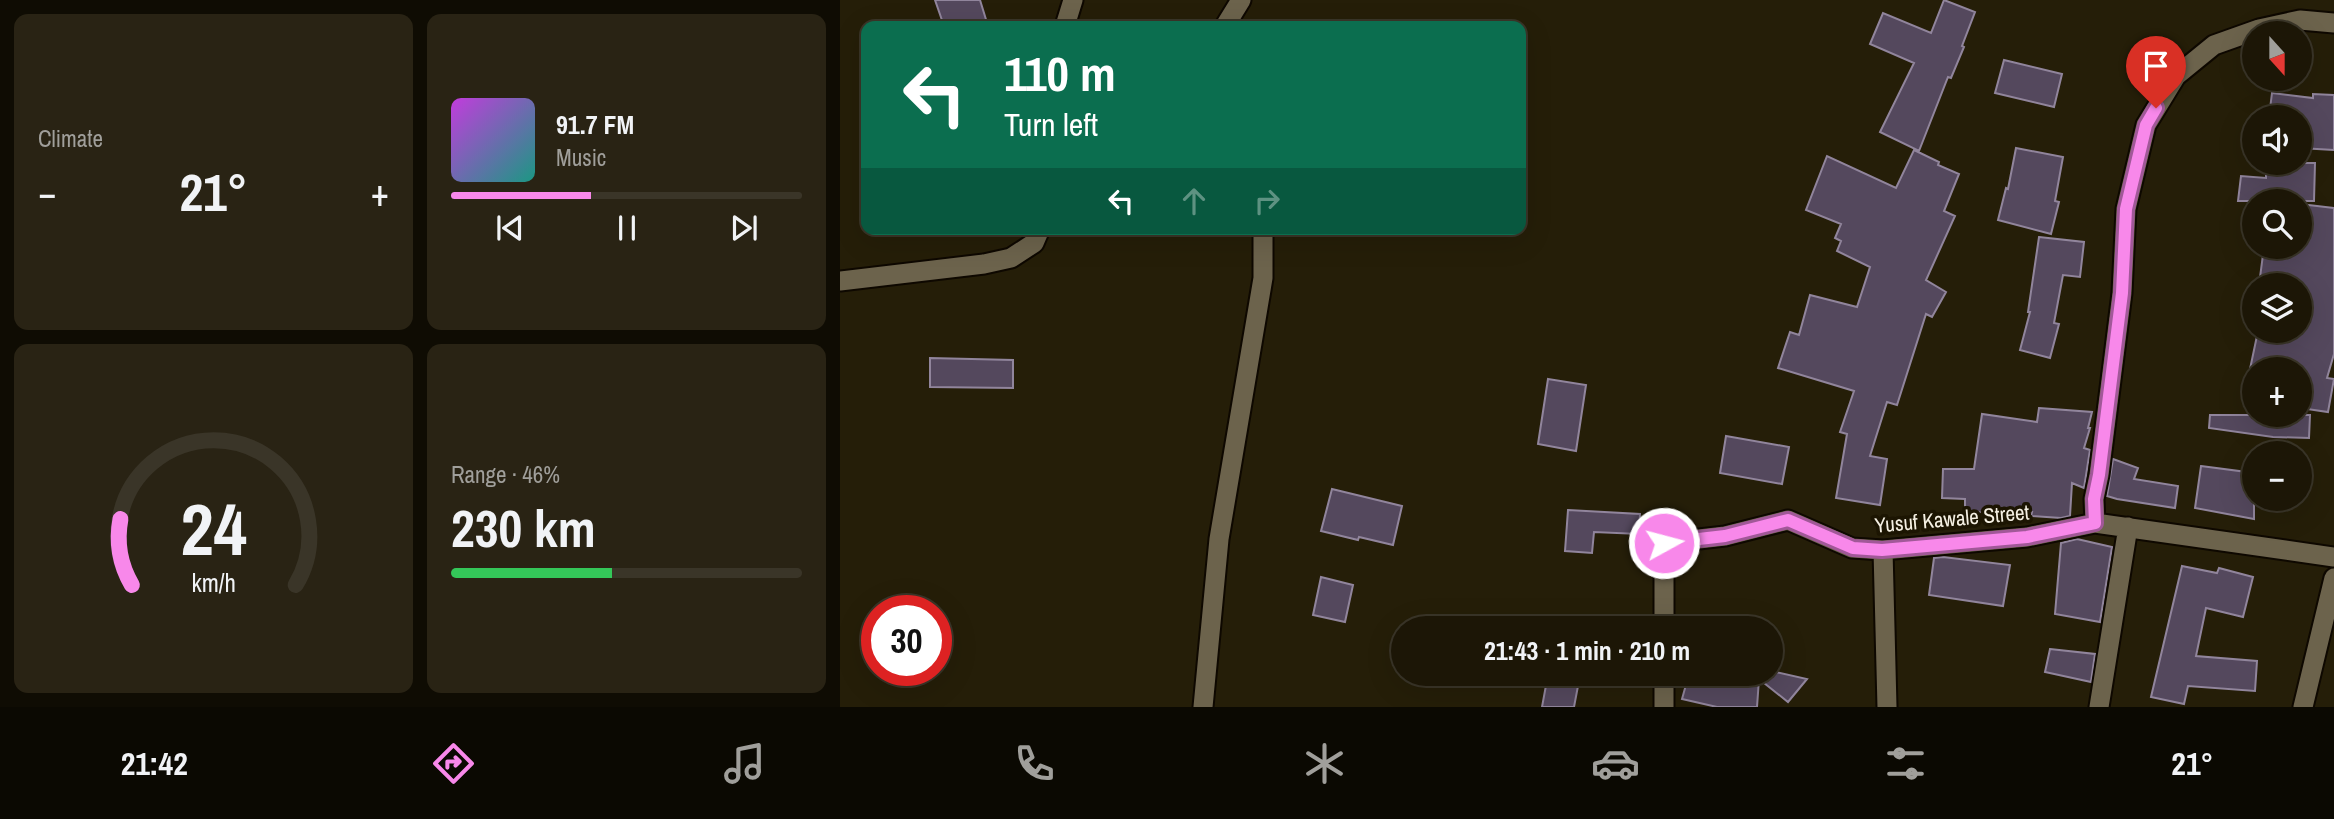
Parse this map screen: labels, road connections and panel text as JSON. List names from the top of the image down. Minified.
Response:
{"streets":{"street":["Yusuf Kawale Street"]},"north":"bottom","page":{"tile":["Climate",["Range · 46%","230 km"]],"map_buttons":["+","−"],"turn":["110 m","Turn left"],"song":["91.7 FM","Music"],"heat":["−","21°","+"],"limit":"30","trip":"21:43 · 1 min · 210 m","tabs":["21:42","21°"],"gauge":["24","km/h"]}}
